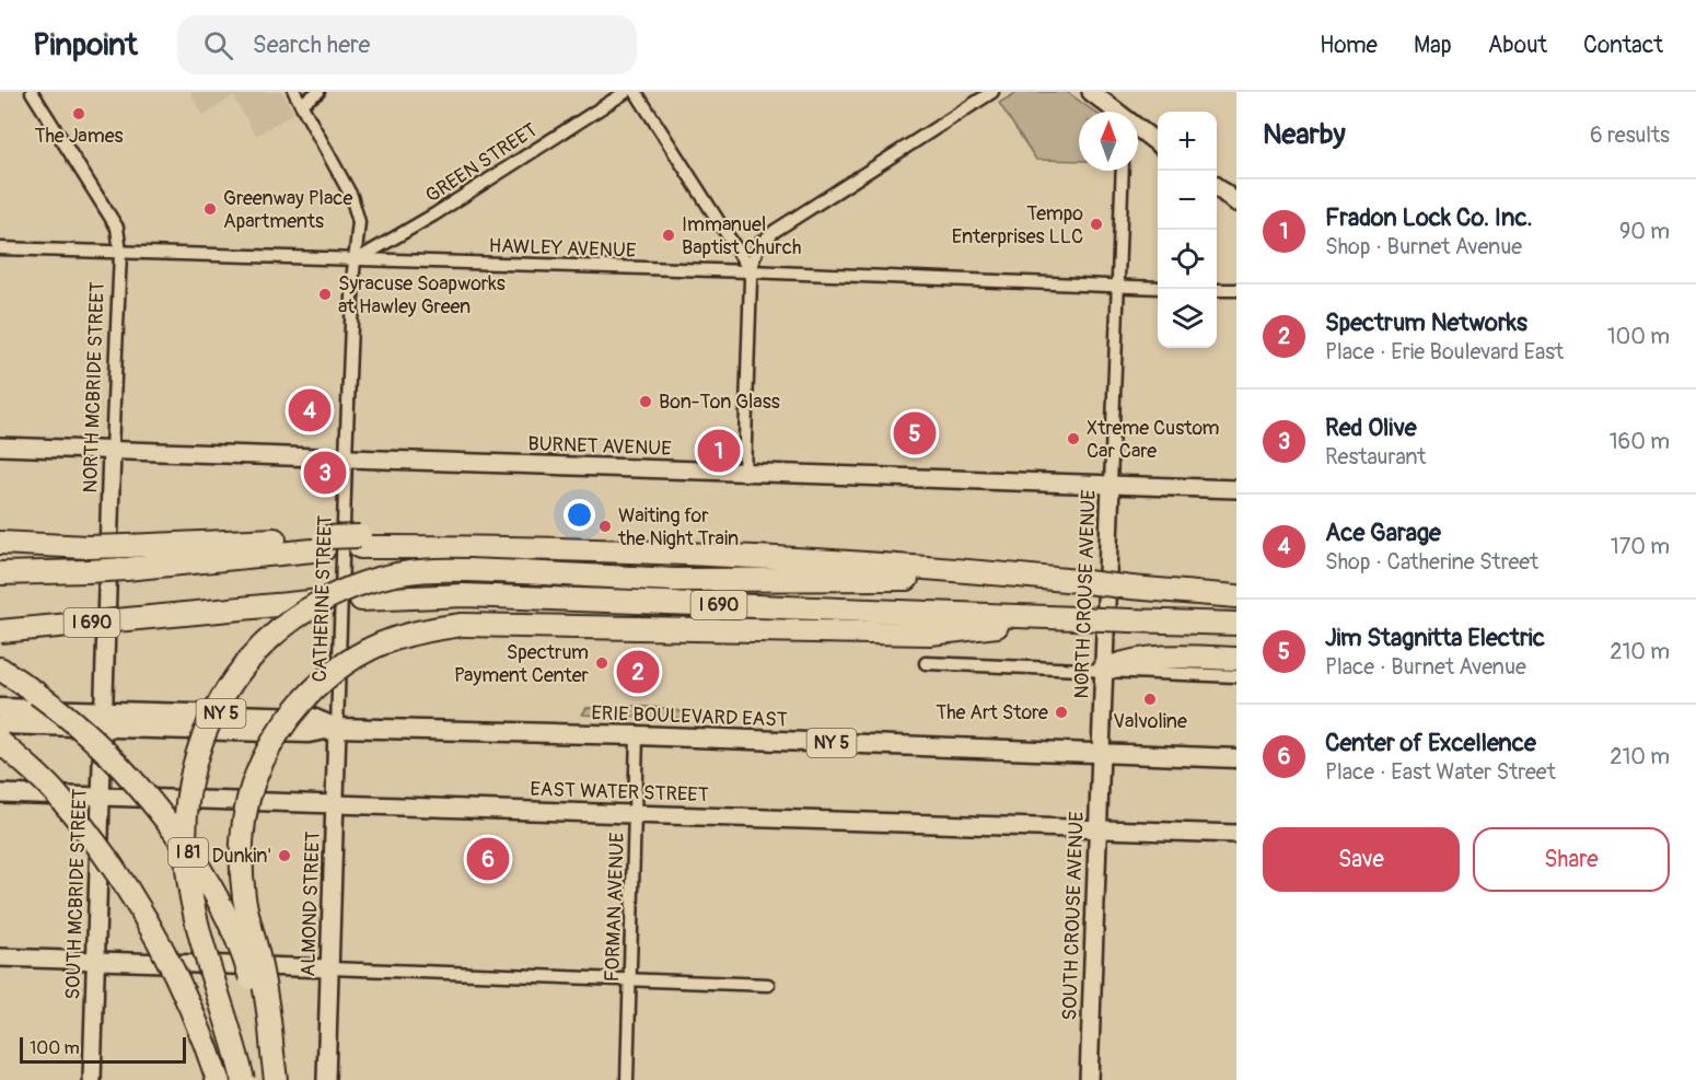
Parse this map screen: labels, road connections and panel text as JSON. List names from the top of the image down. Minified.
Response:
{"streets":{"highway":["I 690","I 81"],"main road":["NY 5","ERIE BOULEVARD EAST"],"street":["GREEN STREET","HAWLEY AVENUE","NORTH MCBRIDE STREET","BURNET AVENUE","NORTH CROUSE AVENUE","CATHERINE STREET","EAST WATER STREET","SOUTH MCBRIDE STREET","ALMOND STREET","FORMAN AVENUE","SOUTH CROUSE AVENUE"]},"crossings":[["GREEN STREET","HAWLEY AVENUE"],["GREEN STREET","CATHERINE STREET"],["HAWLEY AVENUE","NORTH MCBRIDE STREET"],["HAWLEY AVENUE","NORTH CROUSE AVENUE"],["HAWLEY AVENUE","CATHERINE STREET"],["NORTH MCBRIDE STREET","BURNET AVENUE"],["NORTH MCBRIDE STREET","ERIE BOULEVARD EAST"],["NORTH MCBRIDE STREET","SOUTH MCBRIDE STREET"],["BURNET AVENUE","NORTH CROUSE AVENUE"],["BURNET AVENUE","CATHERINE STREET"],["NORTH CROUSE AVENUE","ERIE BOULEVARD EAST"],["NORTH CROUSE AVENUE","SOUTH CROUSE AVENUE"],["CATHERINE STREET","ERIE BOULEVARD EAST"],["CATHERINE STREET","ALMOND STREET"],["ERIE BOULEVARD EAST","SOUTH MCBRIDE STREET"],["ERIE BOULEVARD EAST","ALMOND STREET"],["ERIE BOULEVARD EAST","FORMAN AVENUE"],["ERIE BOULEVARD EAST","SOUTH CROUSE AVENUE"],["EAST WATER STREET","SOUTH MCBRIDE STREET"],["EAST WATER STREET","ALMOND STREET"],["EAST WATER STREET","FORMAN AVENUE"],["EAST WATER STREET","SOUTH CROUSE AVENUE"]],"places":["The James","Greenway Place Apartments","Tempo Enterprises LLC","Immanuel Baptist Church","Syracuse Soapworks at Hawley Green","Bon-Ton Glass","Xtreme Custom Car Care","Waiting for the Night Train","Spectrum Payment Center","Valvoline","The Art Store","Dunkin'"],"scale_bar":"100 m","north":"top","page":{"header":"Pinpoint","search":"Search here","nav":["Home","Map","About","Contact"],"heading":["Nearby","6 results"],"map_buttons":["+","−"],"list":[{"mark":"1","name":"Fradon Lock Co. Inc.","note":"Shop · Burnet Avenue","value":"90 m"},{"mark":"2","name":"Spectrum Networks","note":"Place · Erie Boulevard East","value":"100 m"},{"mark":"3","name":"Red Olive","note":"Restaurant","value":"160 m"},{"mark":"4","name":"Ace Garage","note":"Shop · Catherine Street","value":"170 m"},{"mark":"5","name":"Jim Stagnitta Electric","note":"Place · Burnet Avenue","value":"210 m"},{"mark":"6","name":"Center of Excellence","note":"Place · East Water Street","value":"210 m"}],"pins":["4","5","1","3","2","6"],"buttons":["Save","Share"],"scale":"100 m"}}
